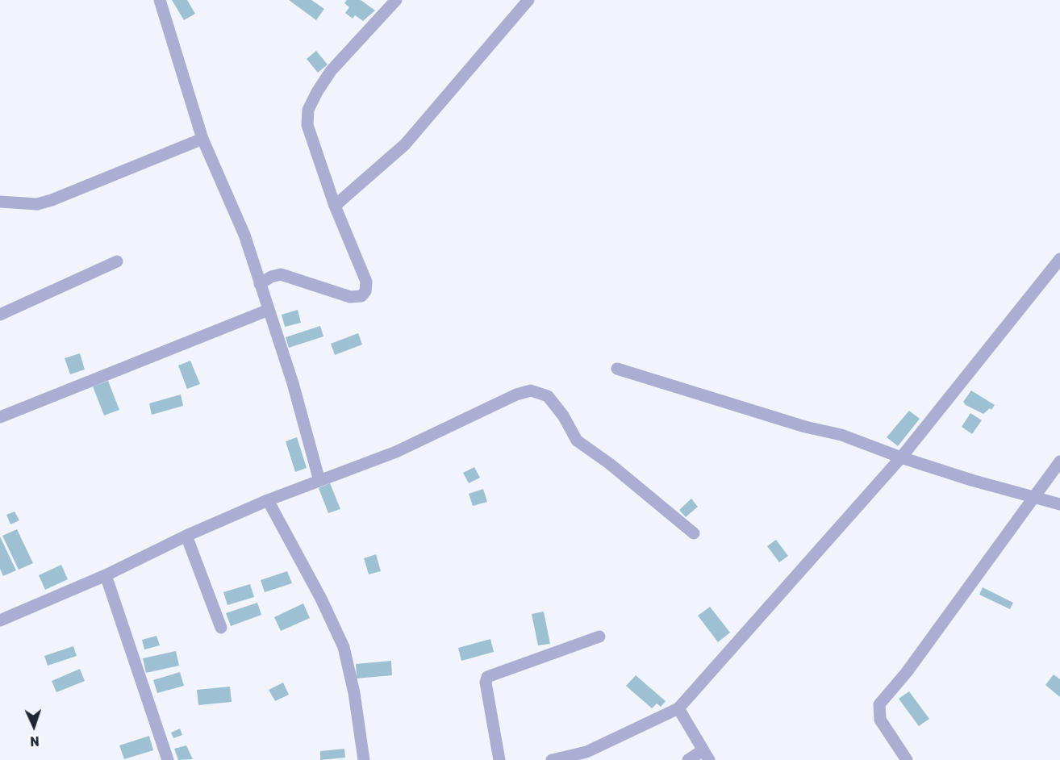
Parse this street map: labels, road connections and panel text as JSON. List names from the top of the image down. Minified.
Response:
{"north":"bottom"}
